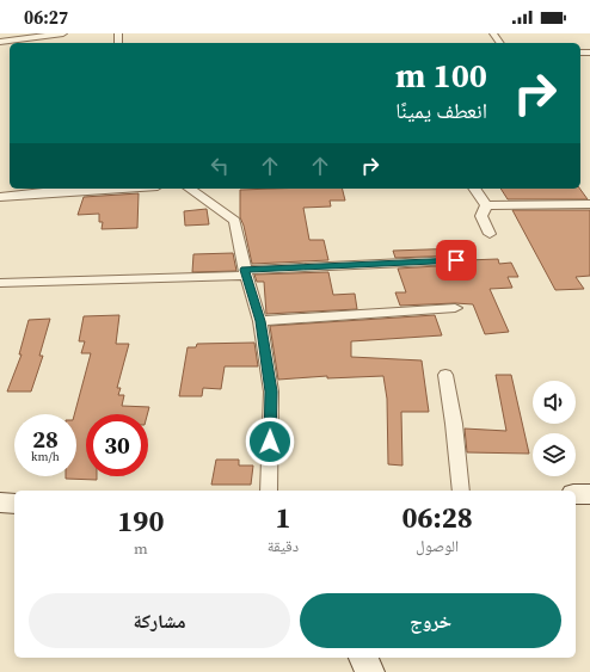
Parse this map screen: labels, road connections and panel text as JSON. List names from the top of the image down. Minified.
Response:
{"page":{"status":"06:27","turn":["100 m","انعطف يمينًا"],"speed":"28 km/h","limit":"30","eta":["06:28","الوصول","1","دقيقة","190","m"],"buttons":["خروج","مشاركة"]}}
